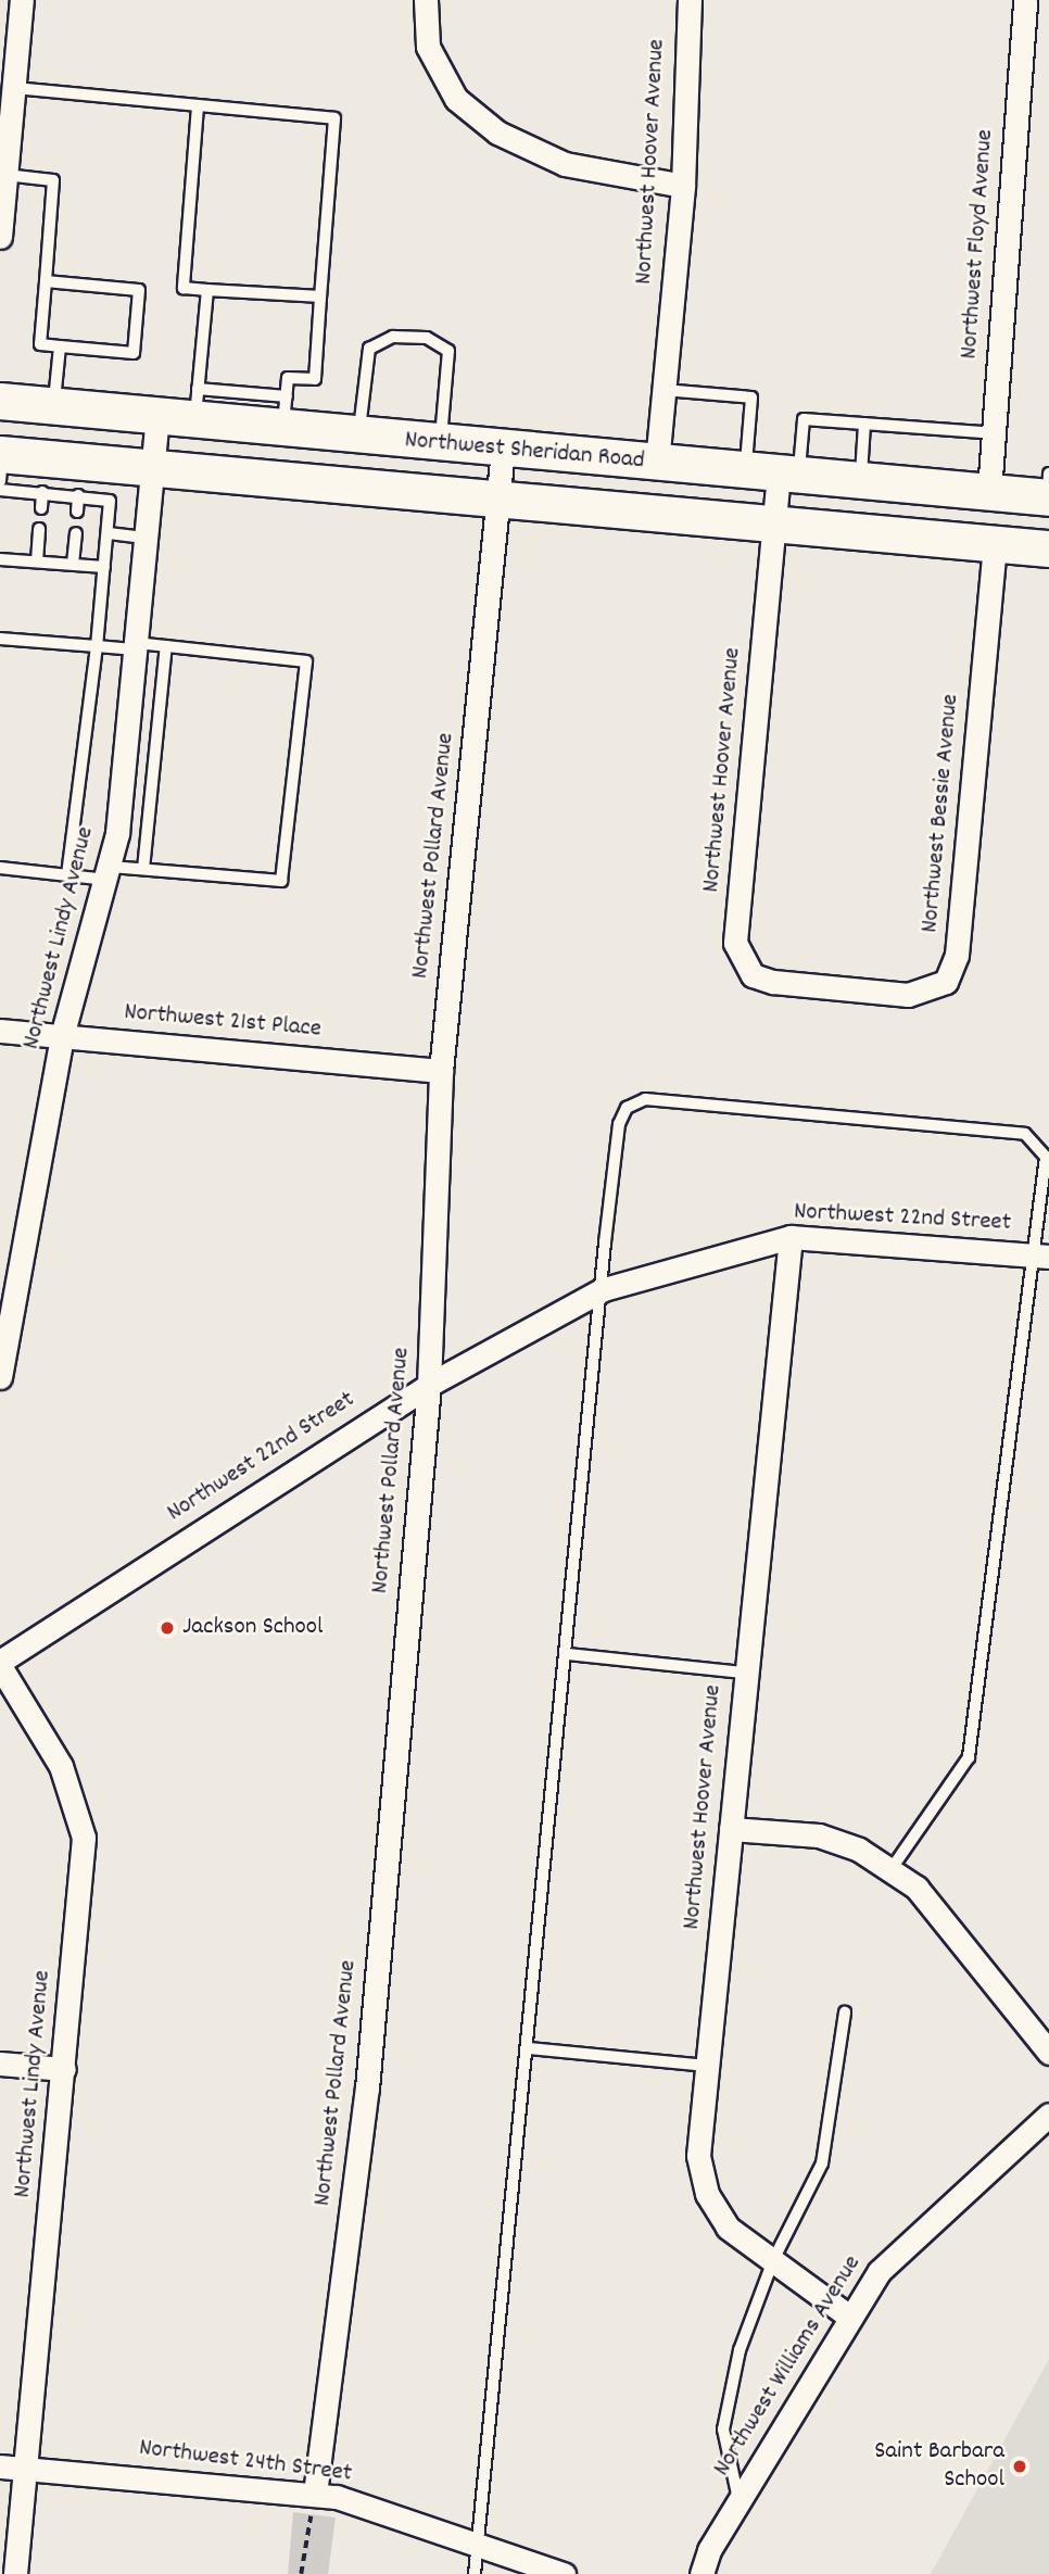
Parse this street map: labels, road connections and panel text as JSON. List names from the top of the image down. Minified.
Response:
{"streets":{"main road":["Northwest Sheridan Road"],"street":["Northwest Hoover Avenue","Northwest Floyd Avenue","Northwest Bessie Avenue","Northwest Pollard Avenue","Northwest Lindy Avenue","Northwest 21st Place","Northwest 22nd Street","Northwest Williams Avenue","Northwest 24th Street"]},"crossings":[["Northwest Hoover Avenue","Northwest Sheridan Road"],["Northwest Hoover Avenue","Northwest Bessie Avenue"],["Northwest Hoover Avenue","Northwest 22nd Street"],["Northwest Hoover Avenue","Northwest Williams Avenue"],["Northwest Floyd Avenue","Northwest Sheridan Road"],["Northwest Sheridan Road","Northwest Bessie Avenue"],["Northwest Sheridan Road","Northwest Pollard Avenue"],["Northwest Sheridan Road","Northwest Lindy Avenue"],["Northwest Pollard Avenue","Northwest 21st Place"],["Northwest Pollard Avenue","Northwest 22nd Street"],["Northwest Pollard Avenue","Northwest 24th Street"],["Northwest Lindy Avenue","Northwest 21st Place"],["Northwest Lindy Avenue","Northwest 22nd Street"],["Northwest Lindy Avenue","Northwest 24th Street"]],"places":["Jackson School","Saint Barbara School"]}
